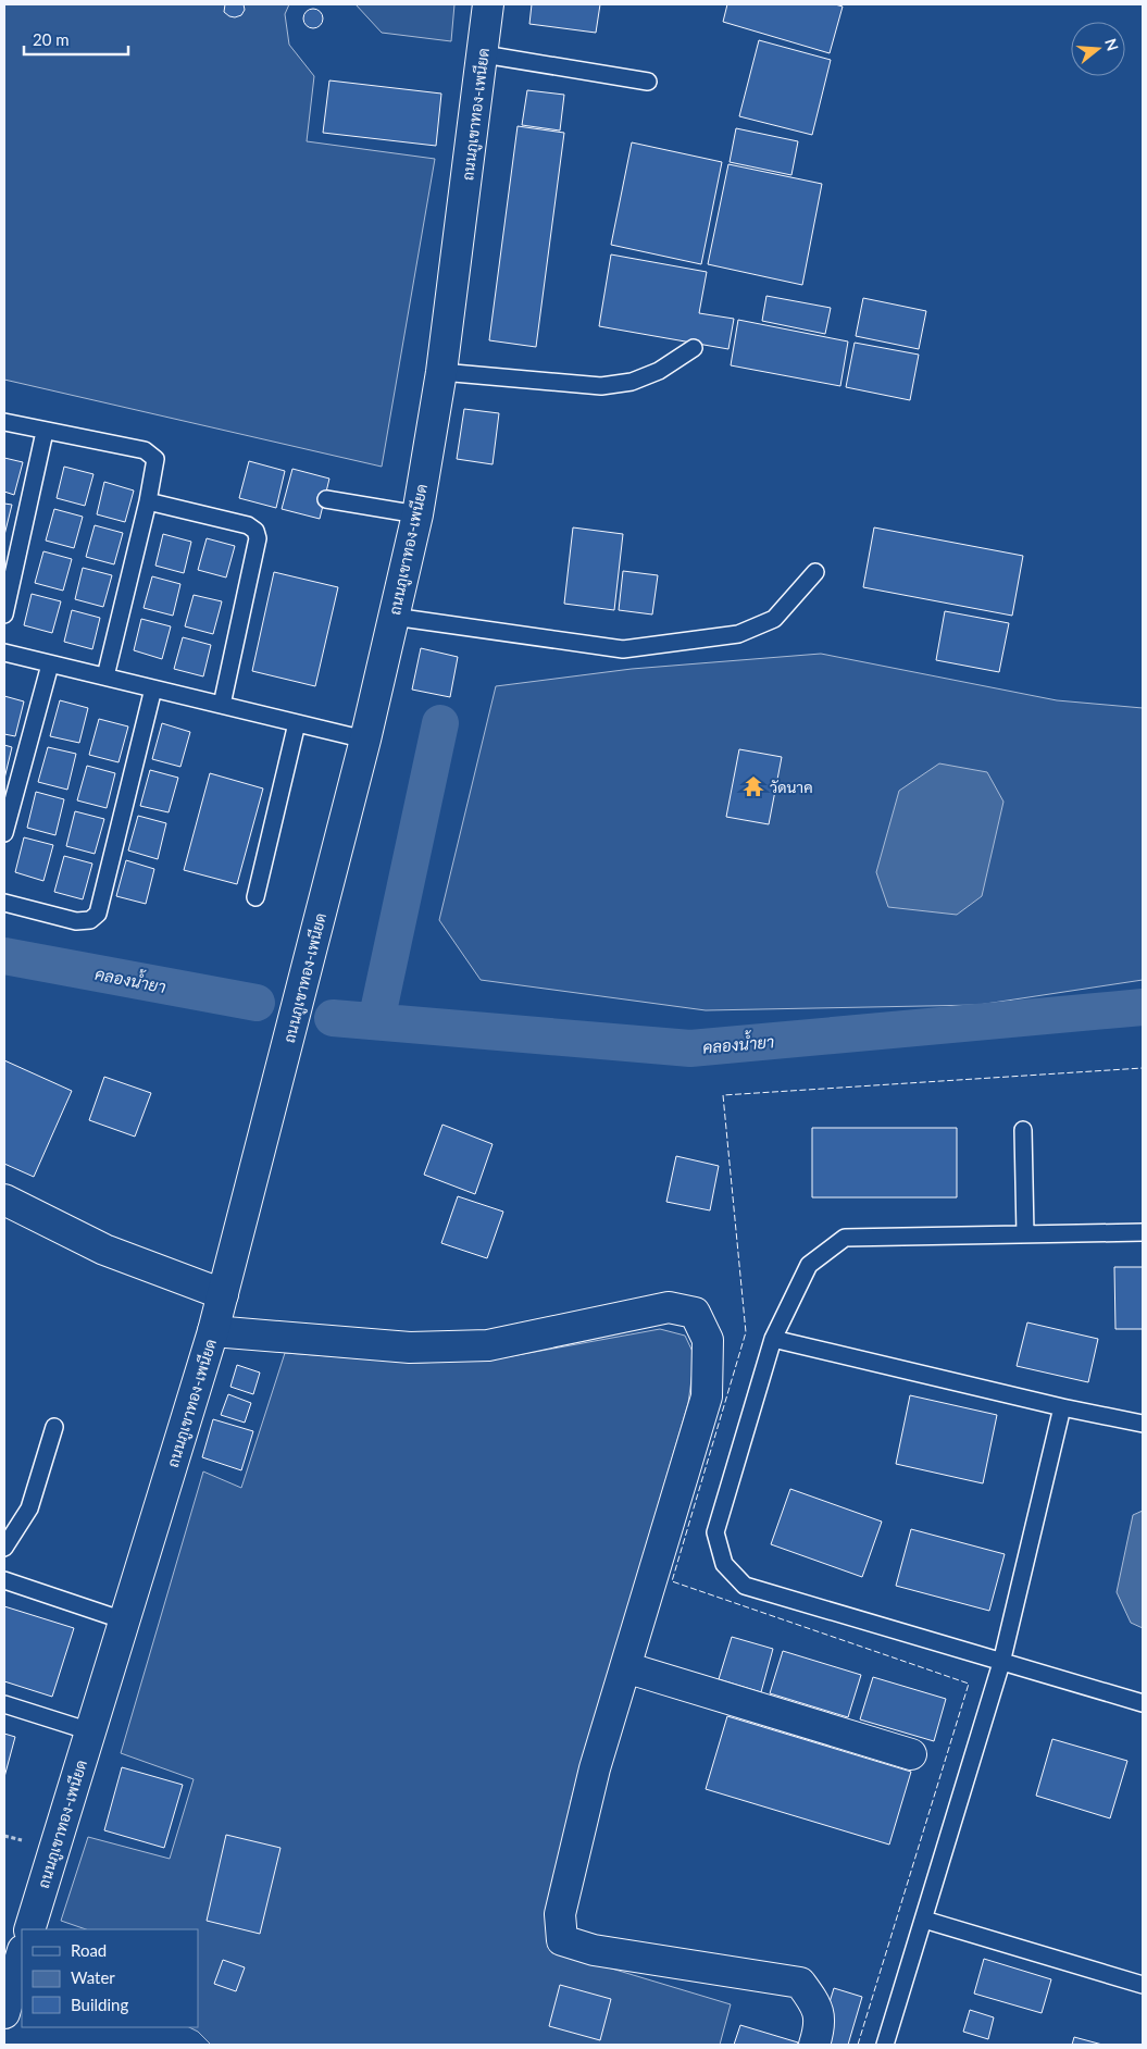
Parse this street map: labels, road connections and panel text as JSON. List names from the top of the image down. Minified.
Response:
{"streets":{"main road":["ถนนภูเขาทอง-เพนียด"]},"water":["คลองน้ำยา"],"places":{"temple":["วัดนาค"]},"legend":["Road","Water","Building"],"scale_bar":"20 m","north":"right"}
